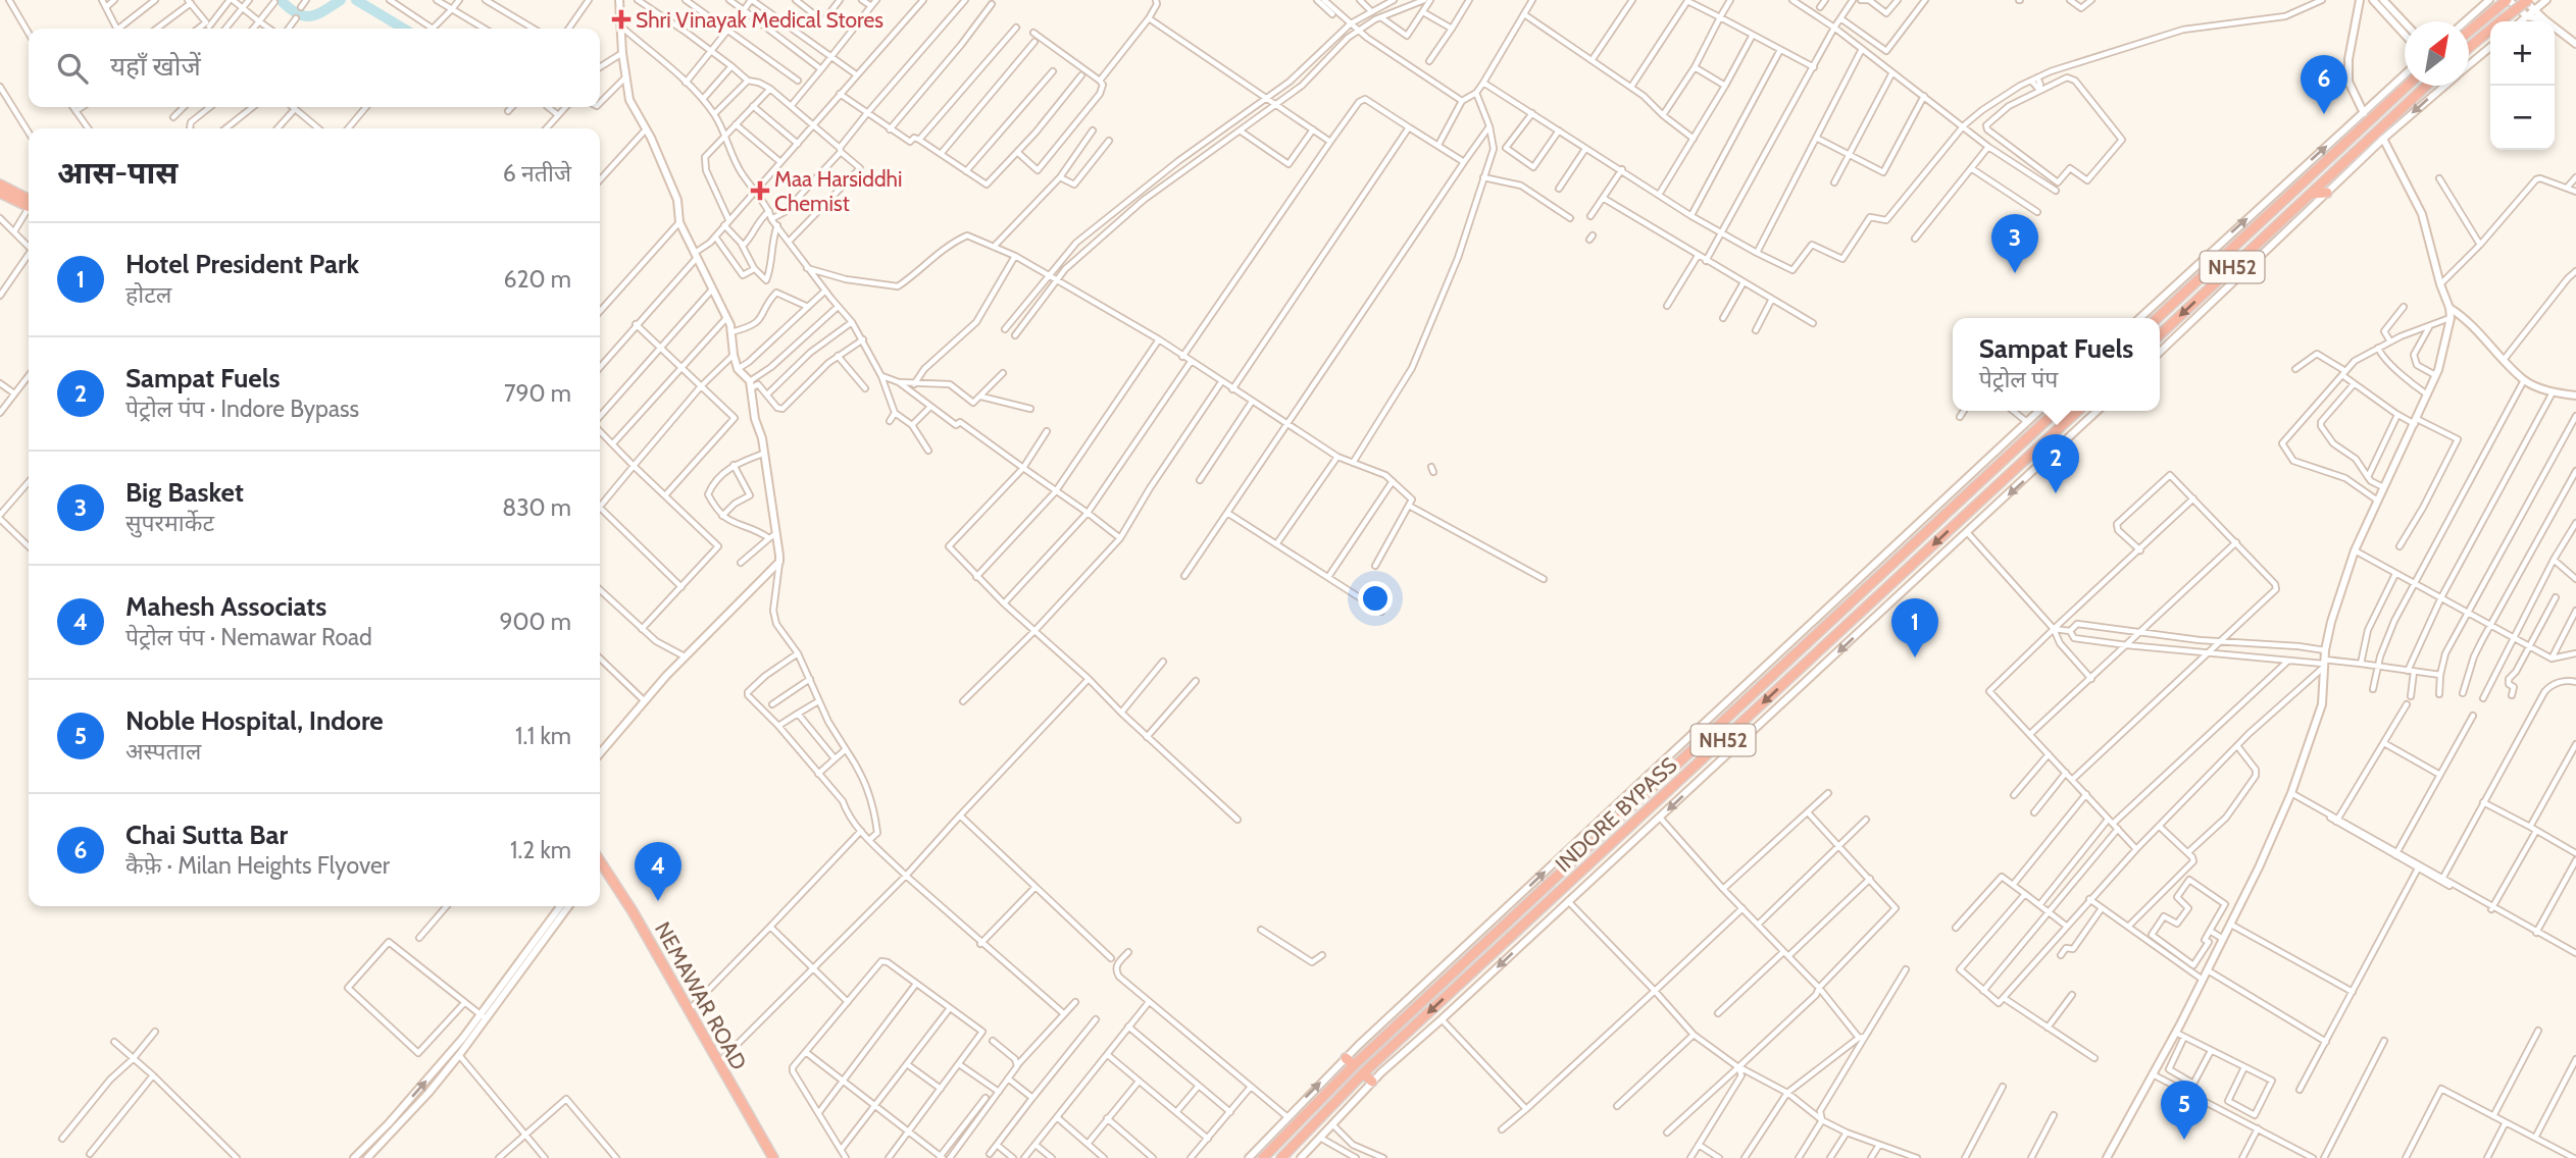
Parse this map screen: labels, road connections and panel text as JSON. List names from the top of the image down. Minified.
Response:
{"streets":{"highway":["NH52","INDORE BYPASS","NEMAWAR ROAD"]},"crossings":[["NH52","INDORE BYPASS"]],"places":{"health":["Shri Vinayak Medical Stores","Maa Harsiddhi Chemist"]},"north":"top right","page":{"map_buttons":["+","−"],"search":"यहाँ खोजें","pins":["6","3","2","1","4","5"],"heading":["आस-पास","6 नतीजे"],"list":[{"mark":"1","name":"Hotel President Park","note":"होटल","value":"620 m"},{"mark":"2","name":"Sampat Fuels","note":"पेट्रोल पंप · Indore Bypass","value":"790 m"},{"mark":"3","name":"Big Basket","note":"सुपरमार्केट","value":"830 m"},{"mark":"4","name":"Mahesh Associats","note":"पेट्रोल पंप · Nemawar Road","value":"900 m"},{"mark":"5","name":"Noble Hospital, Indore","note":"अस्पताल","value":"1.1 km"},{"mark":"6","name":"Chai Sutta Bar","note":"कैफ़े · Milan Heights Flyover","value":"1.2 km"}],"popup":["Sampat Fuels","पेट्रोल पंप"]}}
